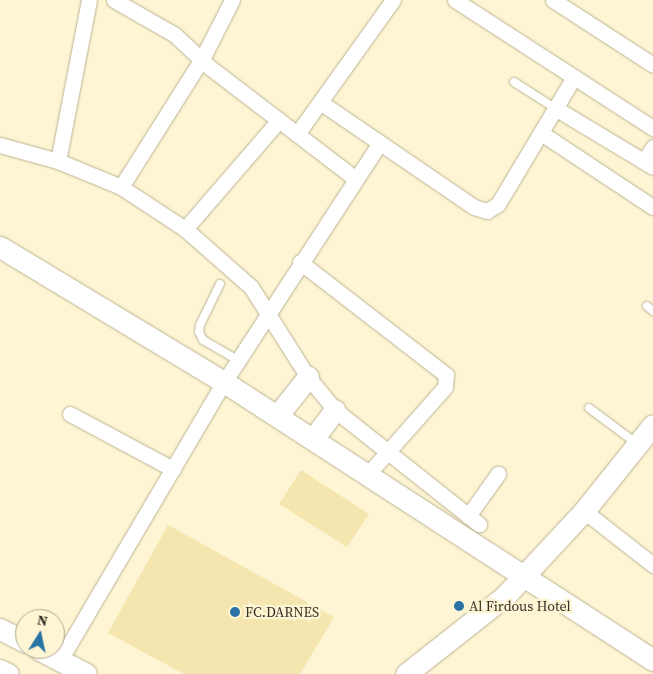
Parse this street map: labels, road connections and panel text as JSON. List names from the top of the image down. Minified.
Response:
{"places":["Al Firdous Hotel","FC.DARNES"],"north":"top"}
